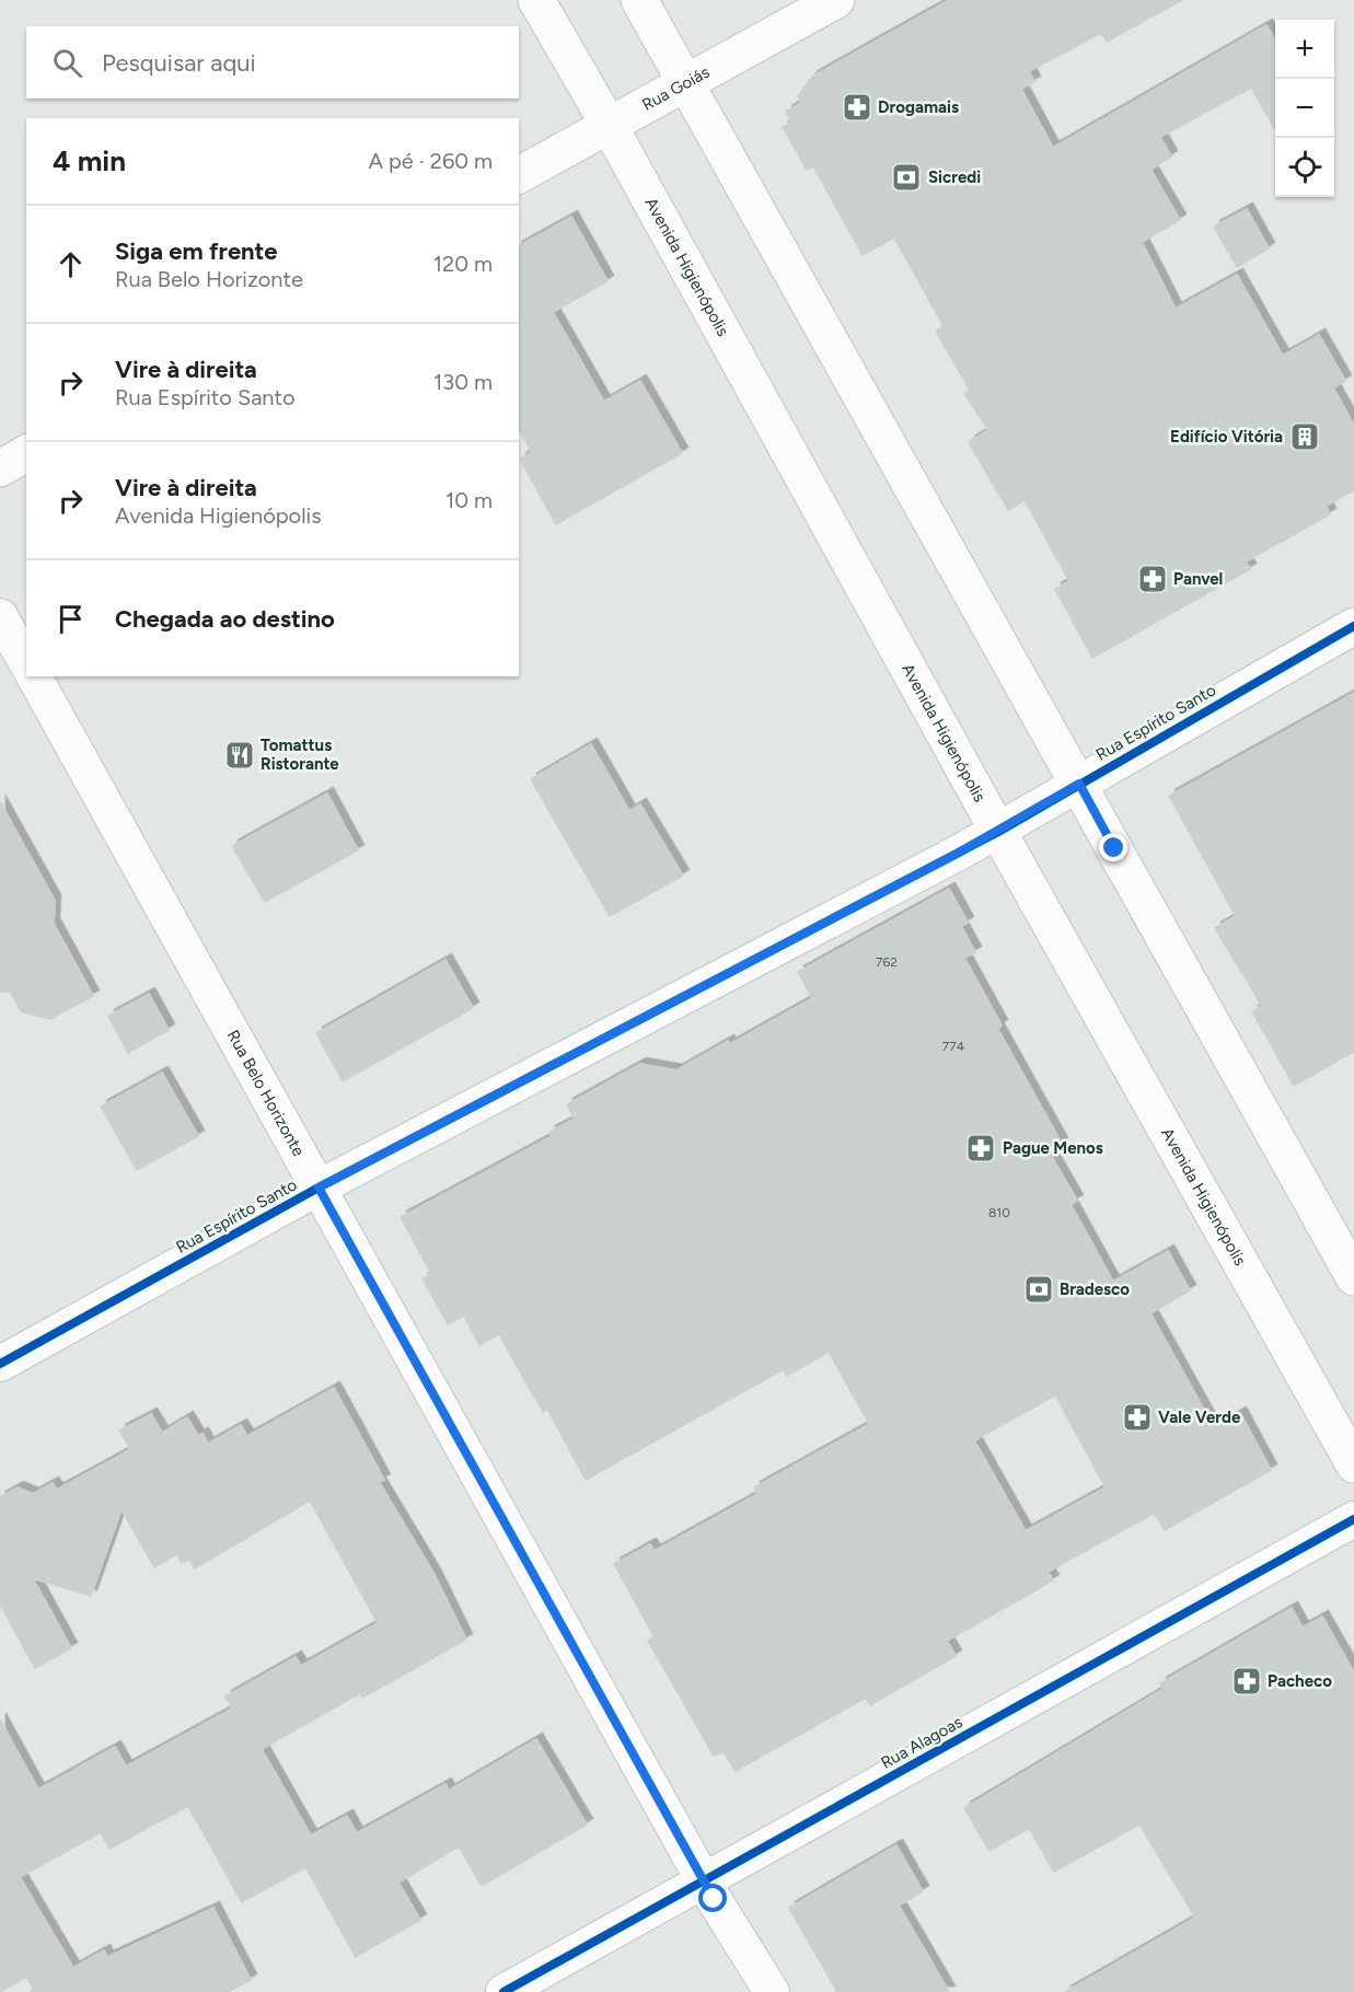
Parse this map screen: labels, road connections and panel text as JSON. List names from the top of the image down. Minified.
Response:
{"streets":{"main road":["Rua Goiás","Avenida Higienópolis","Rua Espírito Santo"],"street":["Rua Belo Horizonte","Rua Alagoas"]},"crossings":[["Rua Goiás","Avenida Higienópolis"],["Avenida Higienópolis","Rua Espírito Santo"],["Rua Espírito Santo","Rua Belo Horizonte"],["Rua Belo Horizonte","Rua Alagoas"]],"places":{"pharmacy":["Drogamais","Panvel","Pague Menos","Vale Verde","Pacheco"],"bank":["Sicredi","Bradesco"],"building":["Edifício Vitória"],"restaurant":["Tomattus Ristorante"]},"house_numbers":["762","774","810"],"page":{"map_buttons":["+","−"],"search":"Pesquisar aqui","heading":["4 min","A pé · 260 m"],"list":[["Siga em frente","Rua Belo Horizonte","120 m"],["Vire à direita","Rua Espírito Santo","130 m"],["Vire à direita","Avenida Higienópolis","10 m"],"Chegada ao destino"]}}
